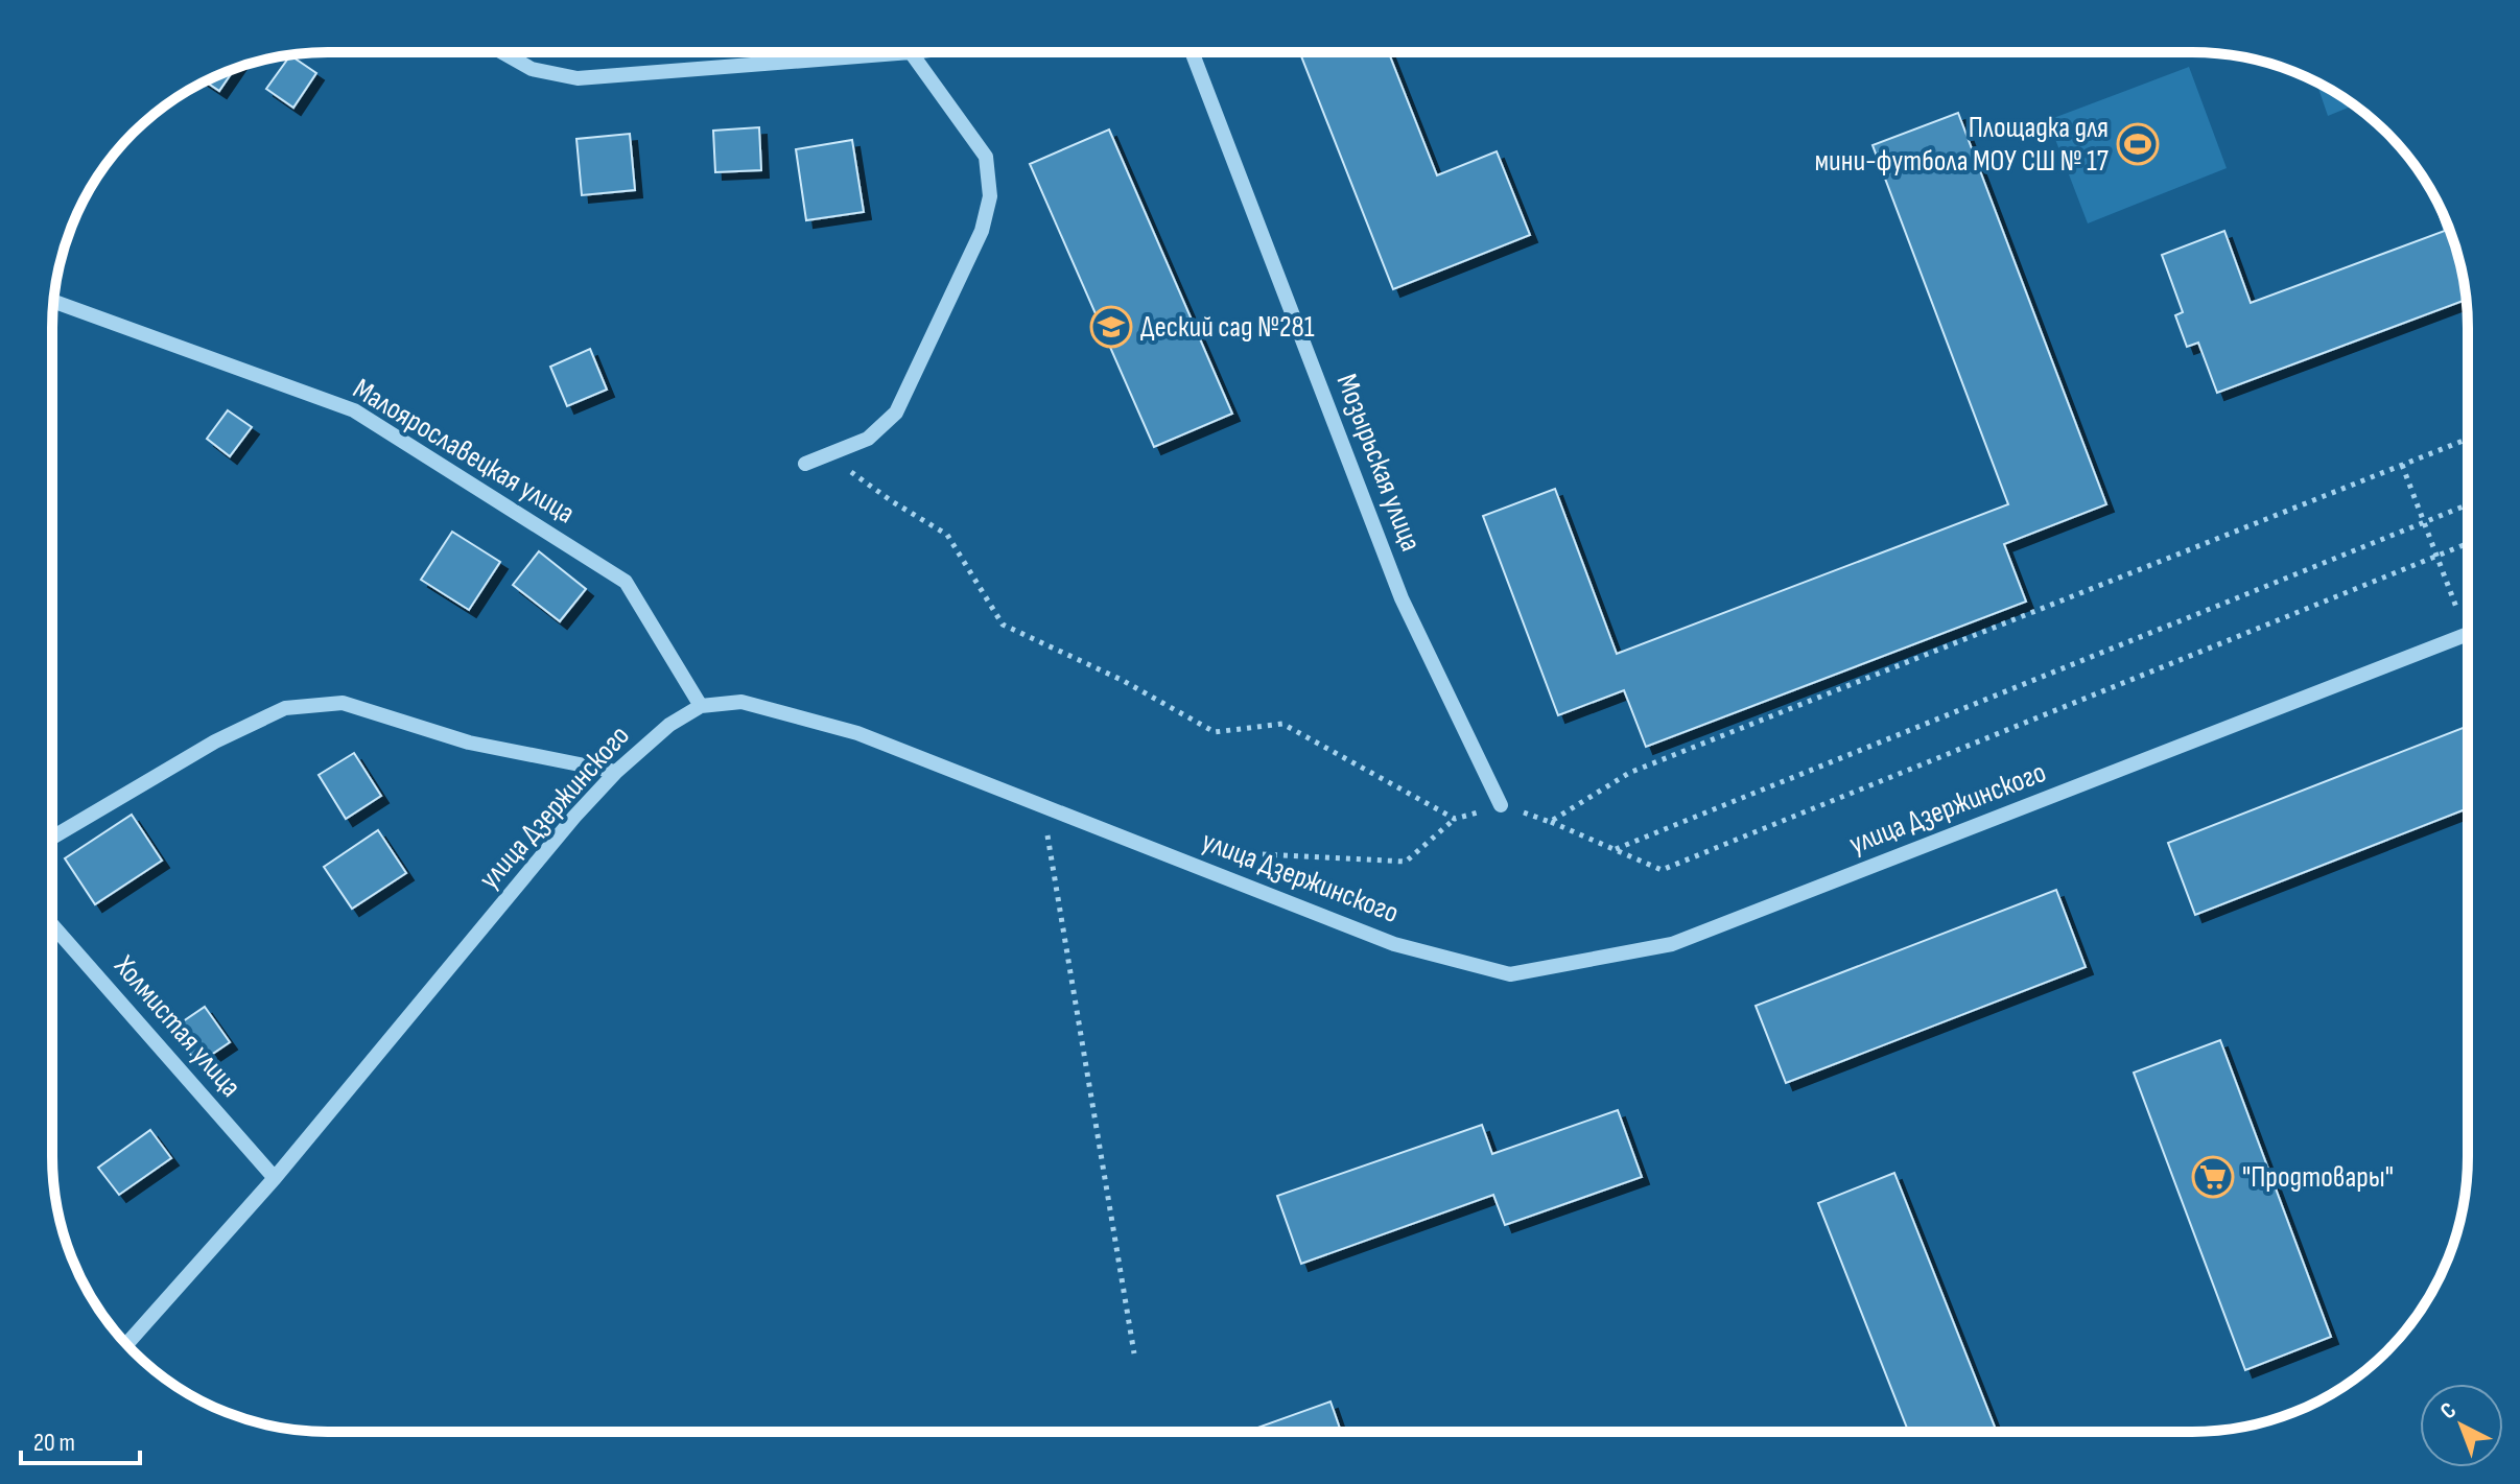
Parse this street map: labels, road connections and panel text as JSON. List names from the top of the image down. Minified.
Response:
{"streets":{"street":["Малоярославецкая улица","Мозырьская улица","улица Дзержинского","Холмистая улица"]},"crossings":[["Малоярославецкая улица","улица Дзержинского"],["улица Дзержинского","Холмистая улица"]],"places":{"sports":["Площадка для мини-футбола МОУ СШ № 17"],"school or university":["Деский сад №281"],"supermarket":["\"Продтовары\""]},"scale_bar":"20 m","north":"top left"}
